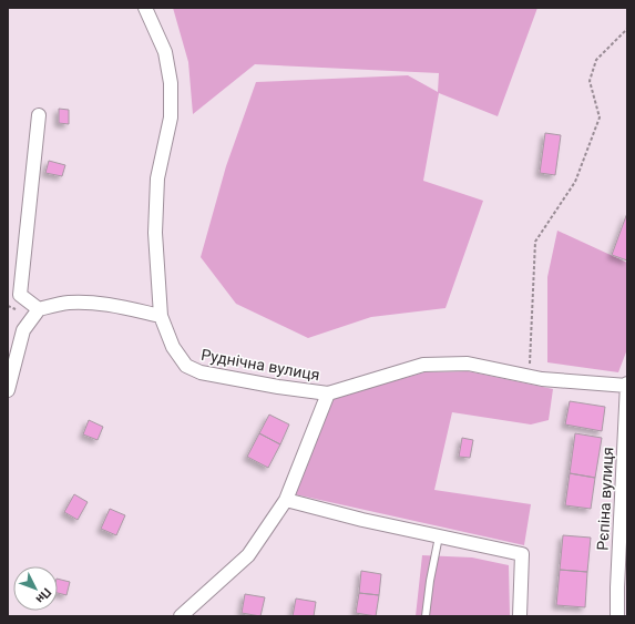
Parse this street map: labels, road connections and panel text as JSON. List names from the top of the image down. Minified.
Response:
{"streets":{"street":["Руднічна вулиця","Рєпіна вулиця"]},"north":"bottom right"}
